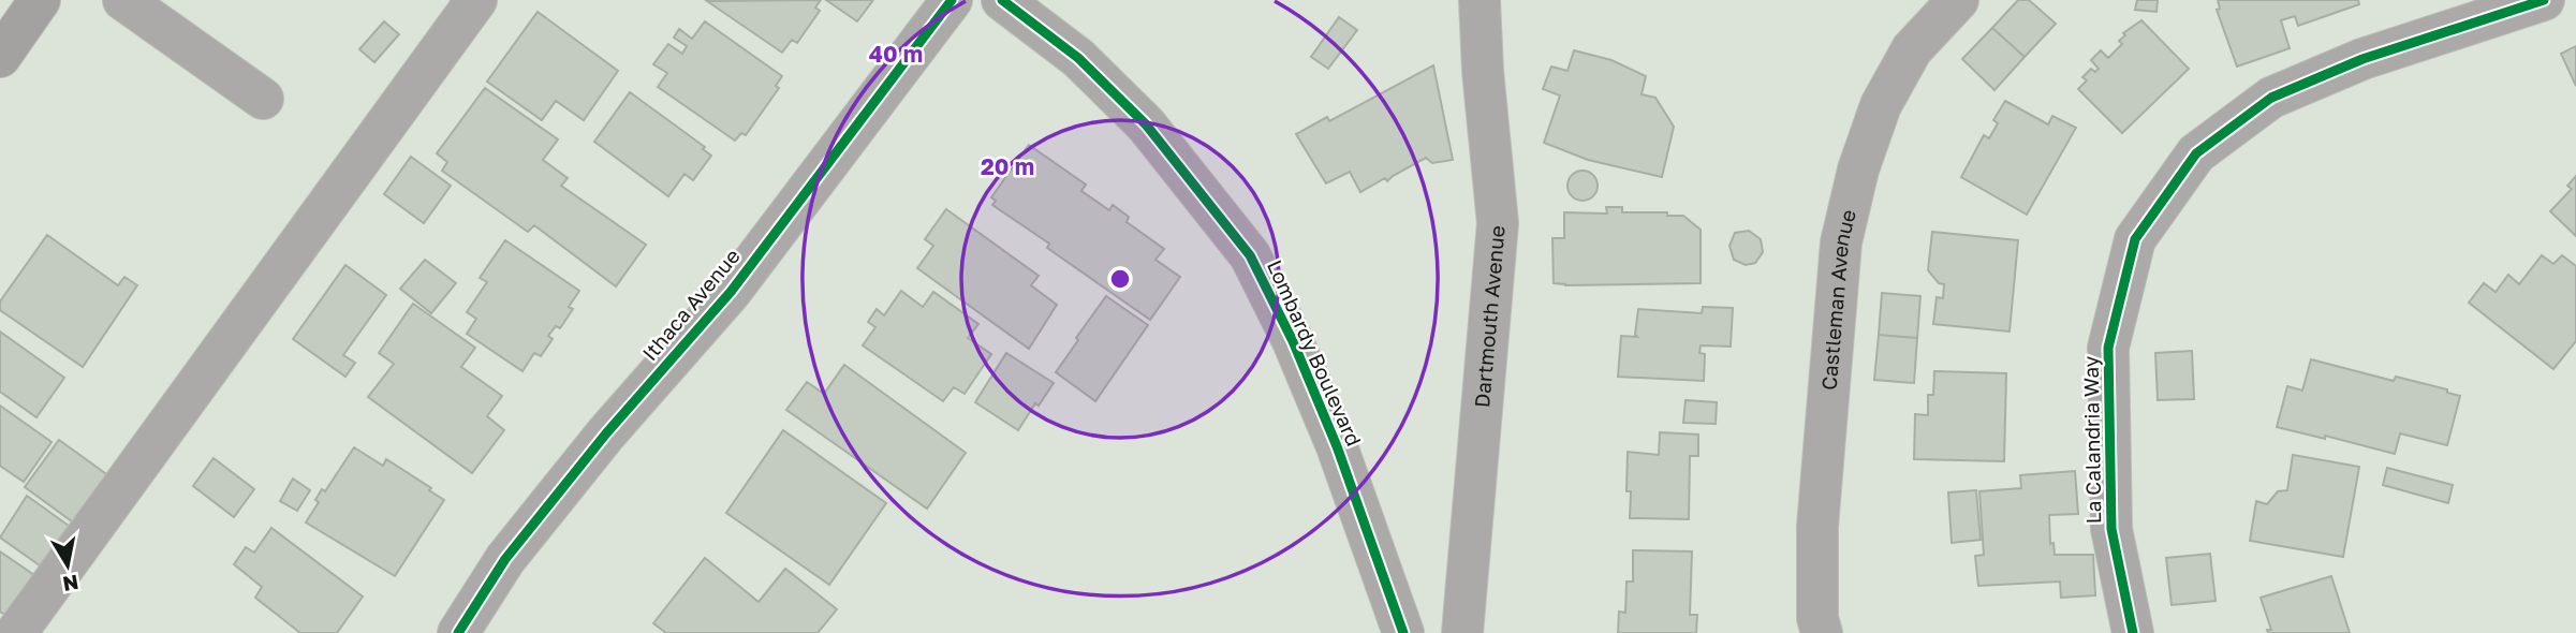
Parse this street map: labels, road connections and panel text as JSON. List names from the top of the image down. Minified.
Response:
{"streets":{"street":["Castleman Avenue","Ithaca Avenue","Dartmouth Avenue","Lombardy Boulevard","La Calandria Way"]},"north":"bottom","rings":["40 m","20 m"]}
